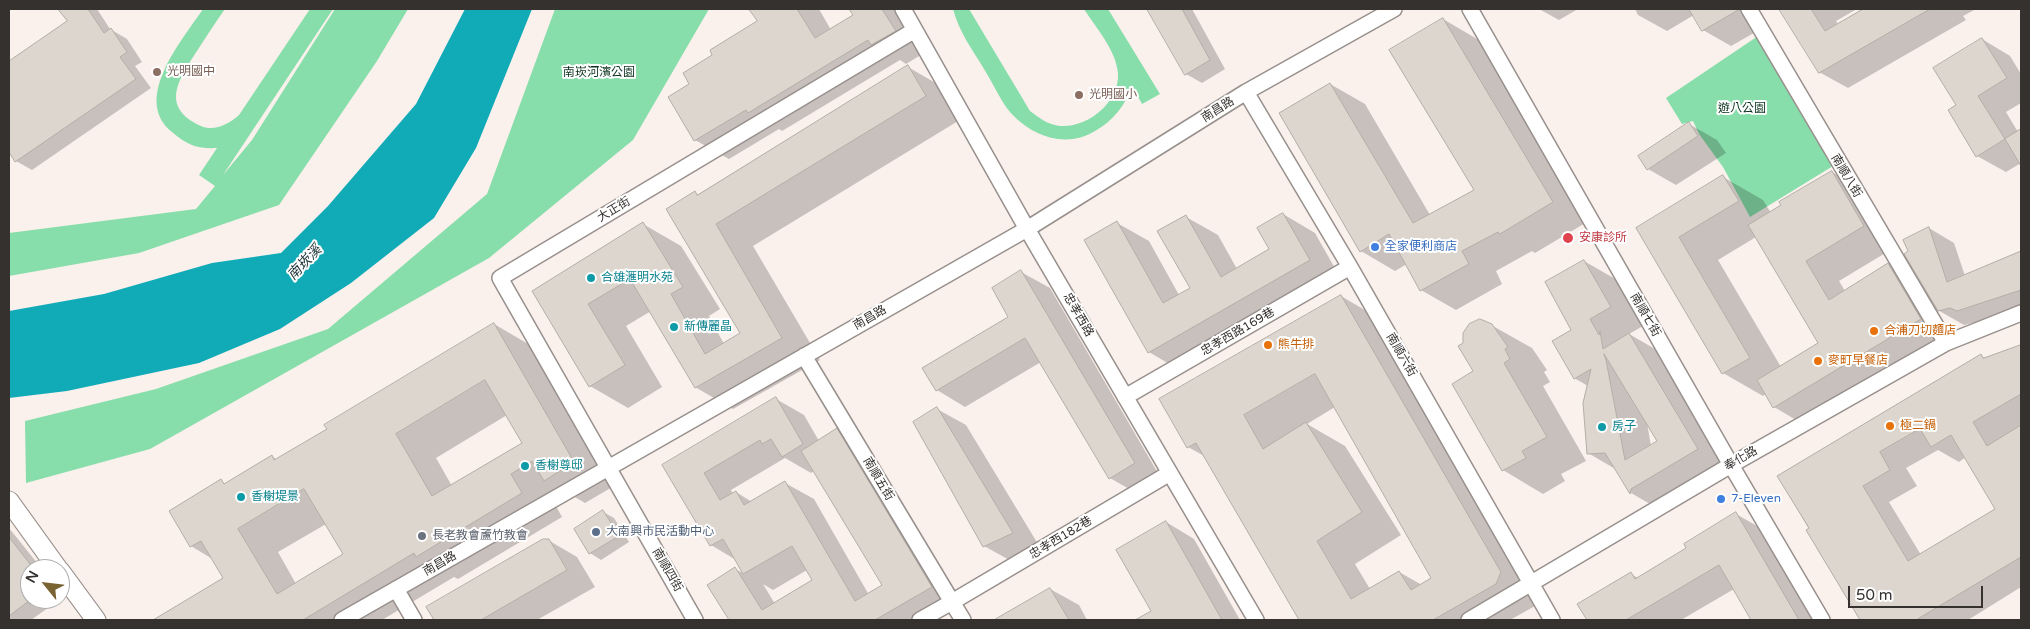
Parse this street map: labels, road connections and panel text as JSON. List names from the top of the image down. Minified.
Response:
{"streets":{"street":["南昌路","南順八街","大正街","忠孝西路","南順七街","忠孝西路169巷","南順六街","奉化路","南順五街","忠孝西182巷","南順四街"]},"crossings":[["南昌路","大正街"],["南昌路","忠孝西路"],["南昌路","南順六街"],["南昌路","南順五街"],["南昌路","南順四街"],["南順八街","奉化路"],["大正街","忠孝西路"],["大正街","南順四街"],["忠孝西路","忠孝西路169巷"],["忠孝西路","忠孝西182巷"],["南順七街","奉化路"],["忠孝西路169巷","南順六街"],["南順六街","奉化路"],["南順五街","忠孝西182巷"]],"water":["南崁溪"],"parks":["南崁河濱公園","遊八公園"],"places":["光明國中","光明國小","安康診所","全家便利商店","合雄滙明水苑","新傳麗晶","合浦刀切麵店","熊牛排","麥町早餐店","極二鍋","房子","香榭尊邸","香榭堤景","7-Eleven","大南興市民活動中心","長老教會蘆竹教會"],"scale_bar":"50 m","north":"top left"}
